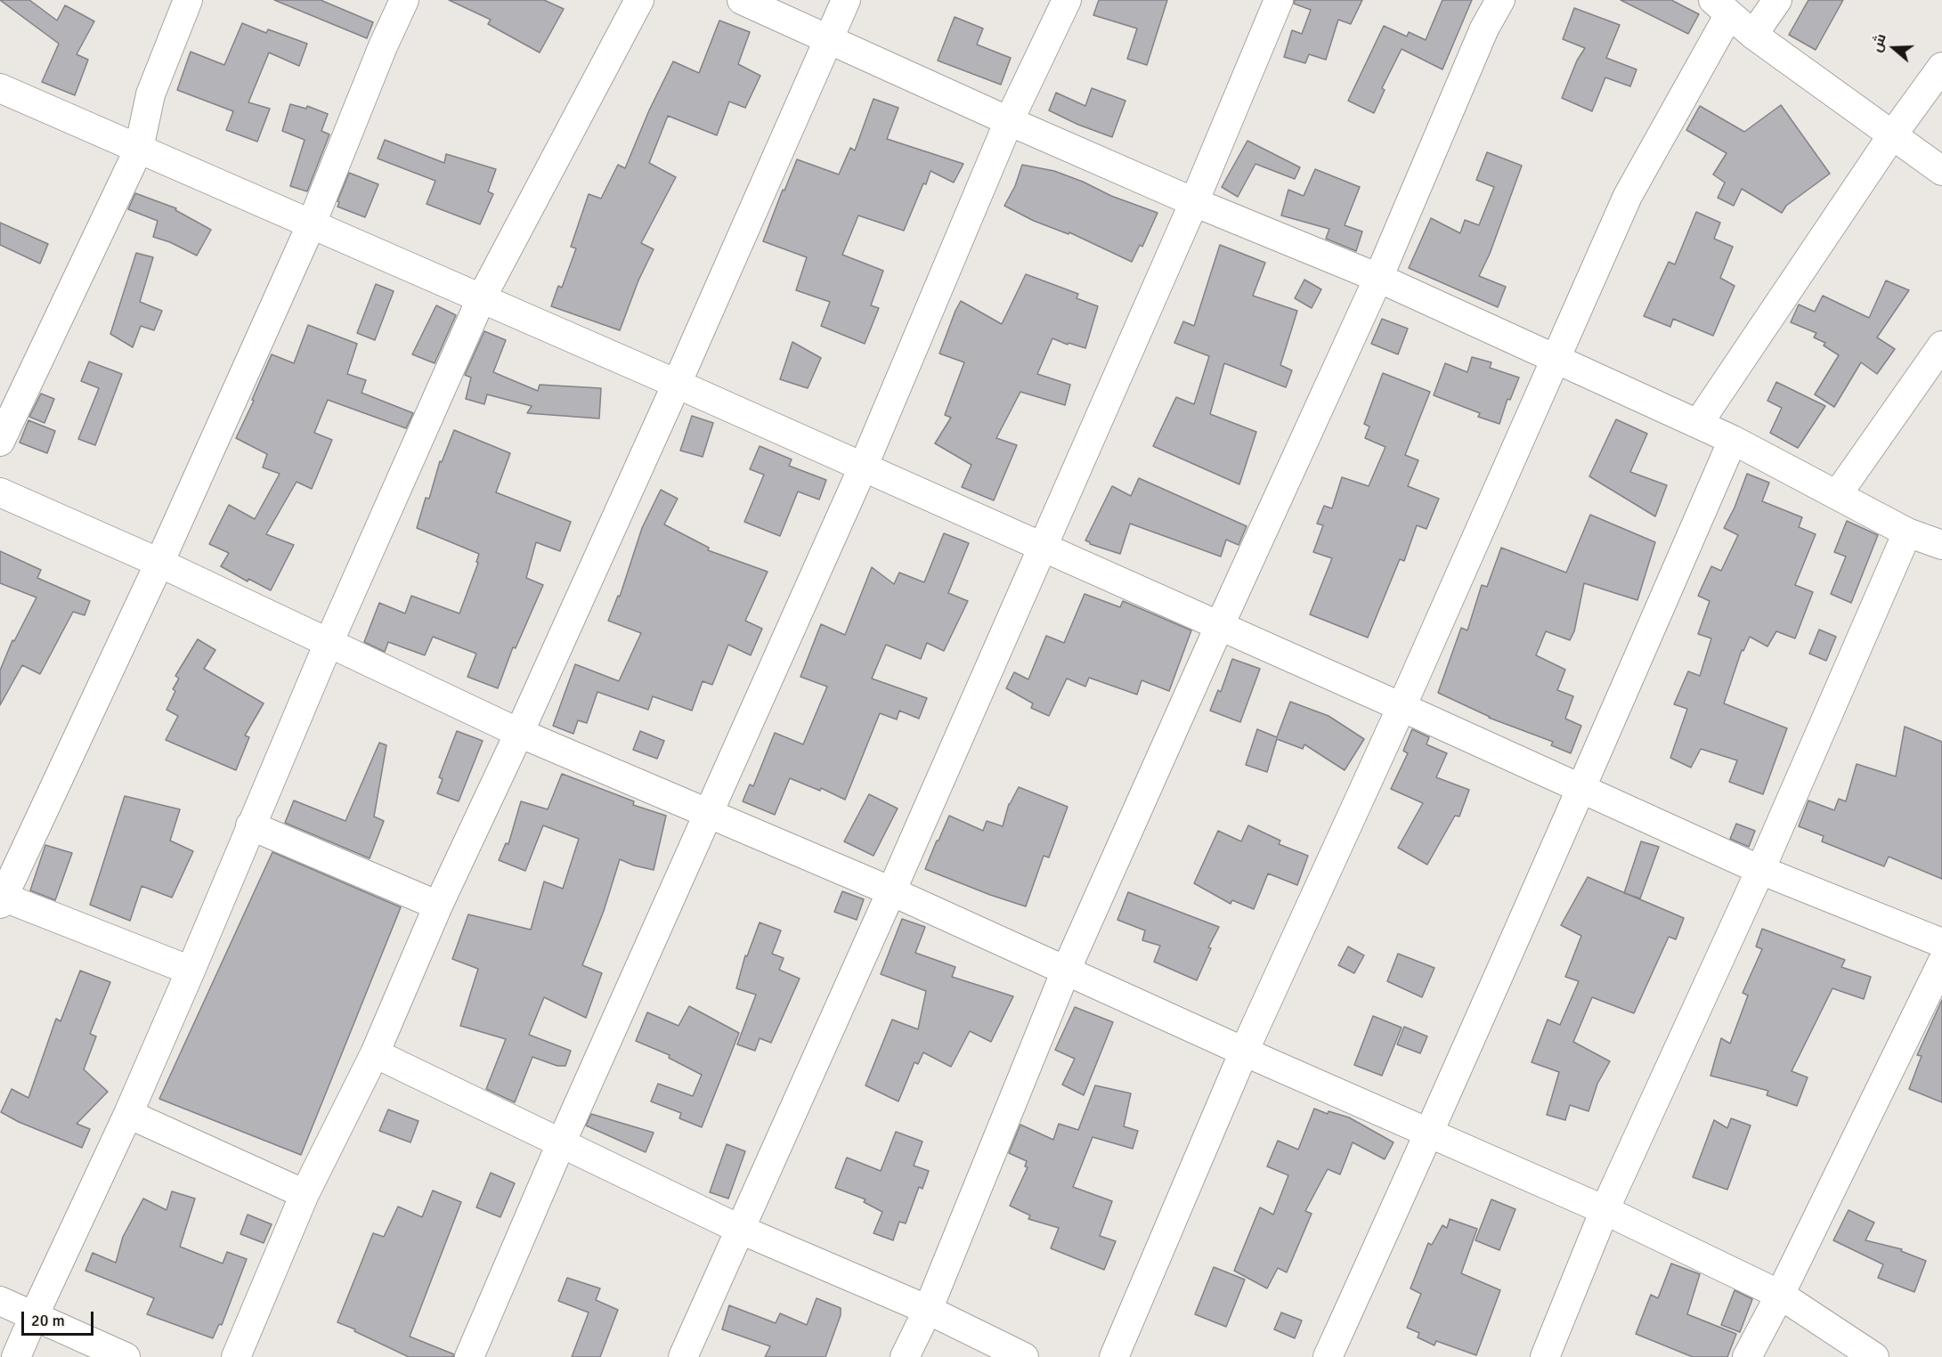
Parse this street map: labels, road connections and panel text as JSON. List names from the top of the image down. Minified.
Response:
{"scale_bar":"20 m","north":"left"}
